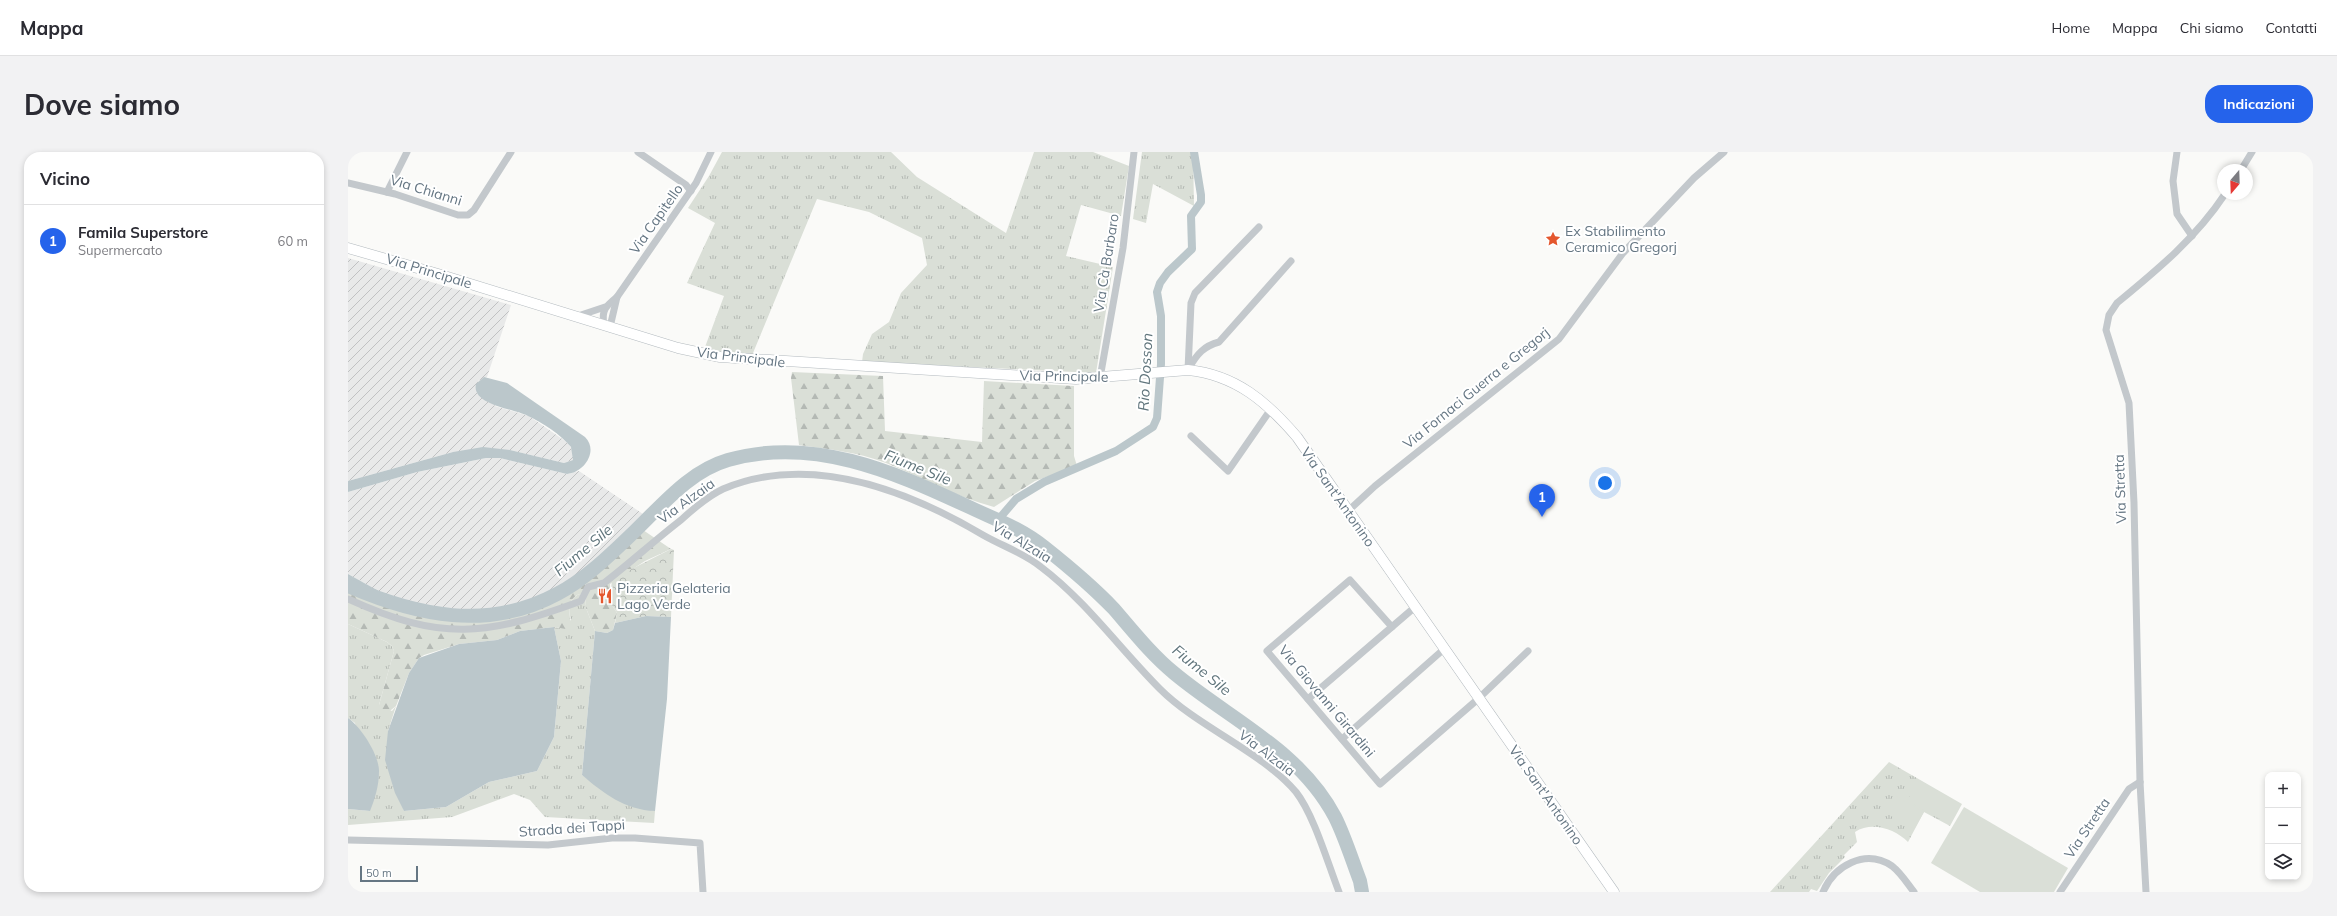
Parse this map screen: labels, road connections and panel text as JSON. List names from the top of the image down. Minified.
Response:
{"streets":{"main road":["Via Principale","Via Sant'Antonino"],"street":["Via Chianni","Via Capitello","Via Cà Barbaro","Via Fornaci Guerra e Gregorj","Via Stretta","Via Alzaia","Via Giovanni Girardini","Strada dei Tappi"]},"crossings":[["Via Capitello","Via Principale"],["Via Cà Barbaro","Via Principale"],["Via Principale","Via Sant'Antonino"],["Via Fornaci Guerra e Gregorj","Via Sant'Antonino"],["Via Sant'Antonino","Via Giovanni Girardini"]],"water":["Rio Dosson","Fiume Sile"],"places":{"place":["Ex Stabilimento Ceramico Gregorj"],"restaurant":["Pizzeria Gelateria Lago Verde"]},"scale_bar":"50 m","north":"bottom","page":{"header":"Mappa","nav":["Home","Mappa","Chi siamo","Contatti"],"buttons":"Indicazioni","title":"Dove siamo","heading":"Vicino","list":[{"mark":"1","name":"Famila Superstore","note":"Supermercato","value":"60 m"}],"pins":"1","map_buttons":["+","−"],"scale":"50 m"}}
